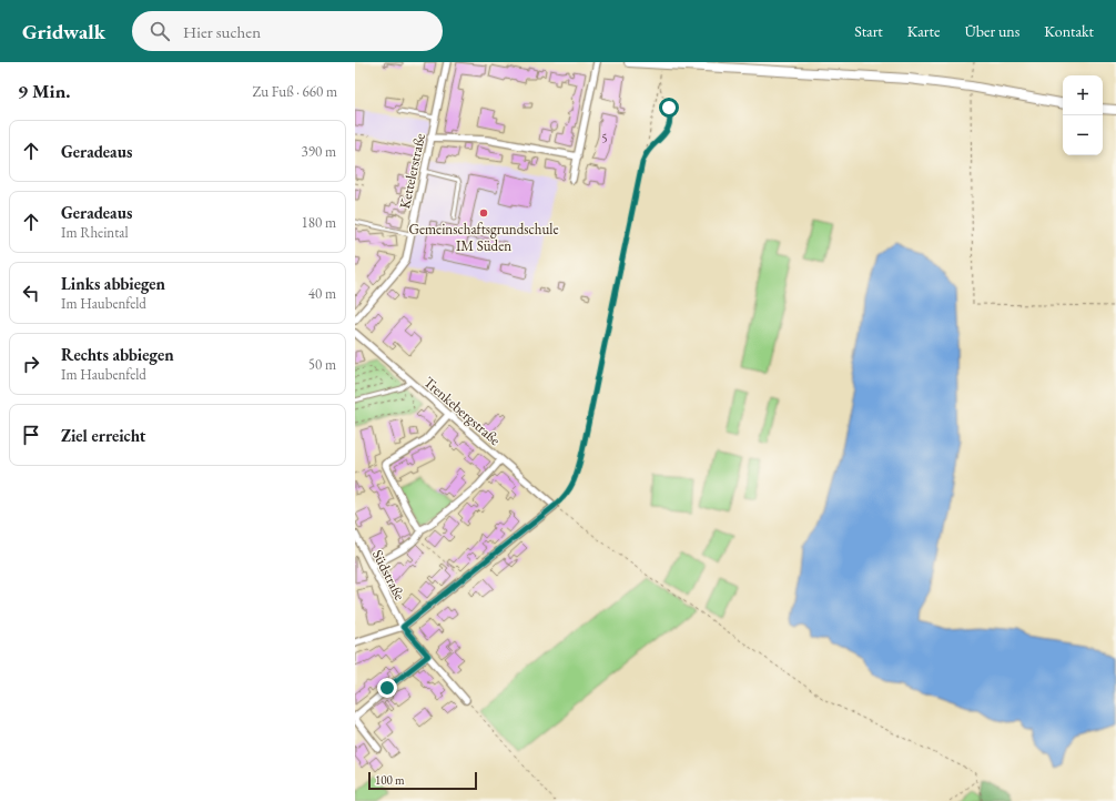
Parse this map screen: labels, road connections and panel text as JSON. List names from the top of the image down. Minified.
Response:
{"streets":{"street":["Kettelerstraße","Trenkebergstraße","Südstraße"]},"places":["Gemeinschaftsgrundschule IM Süden"],"house_numbers":["5"],"scale_bar":"100 m","page":{"header":"Gridwalk","search":"Hier suchen","nav":["Start","Karte","Über uns","Kontakt"],"heading":["9 Min.","Zu Fuß · 660 m"],"map_buttons":["+","−"],"list":[["Geradeaus","390 m"],["Geradeaus","Im Rheintal","180 m"],["Links abbiegen","Im Haubenfeld","40 m"],["Rechts abbiegen","Im Haubenfeld","50 m"],"Ziel erreicht"],"scale":"100 m"}}
